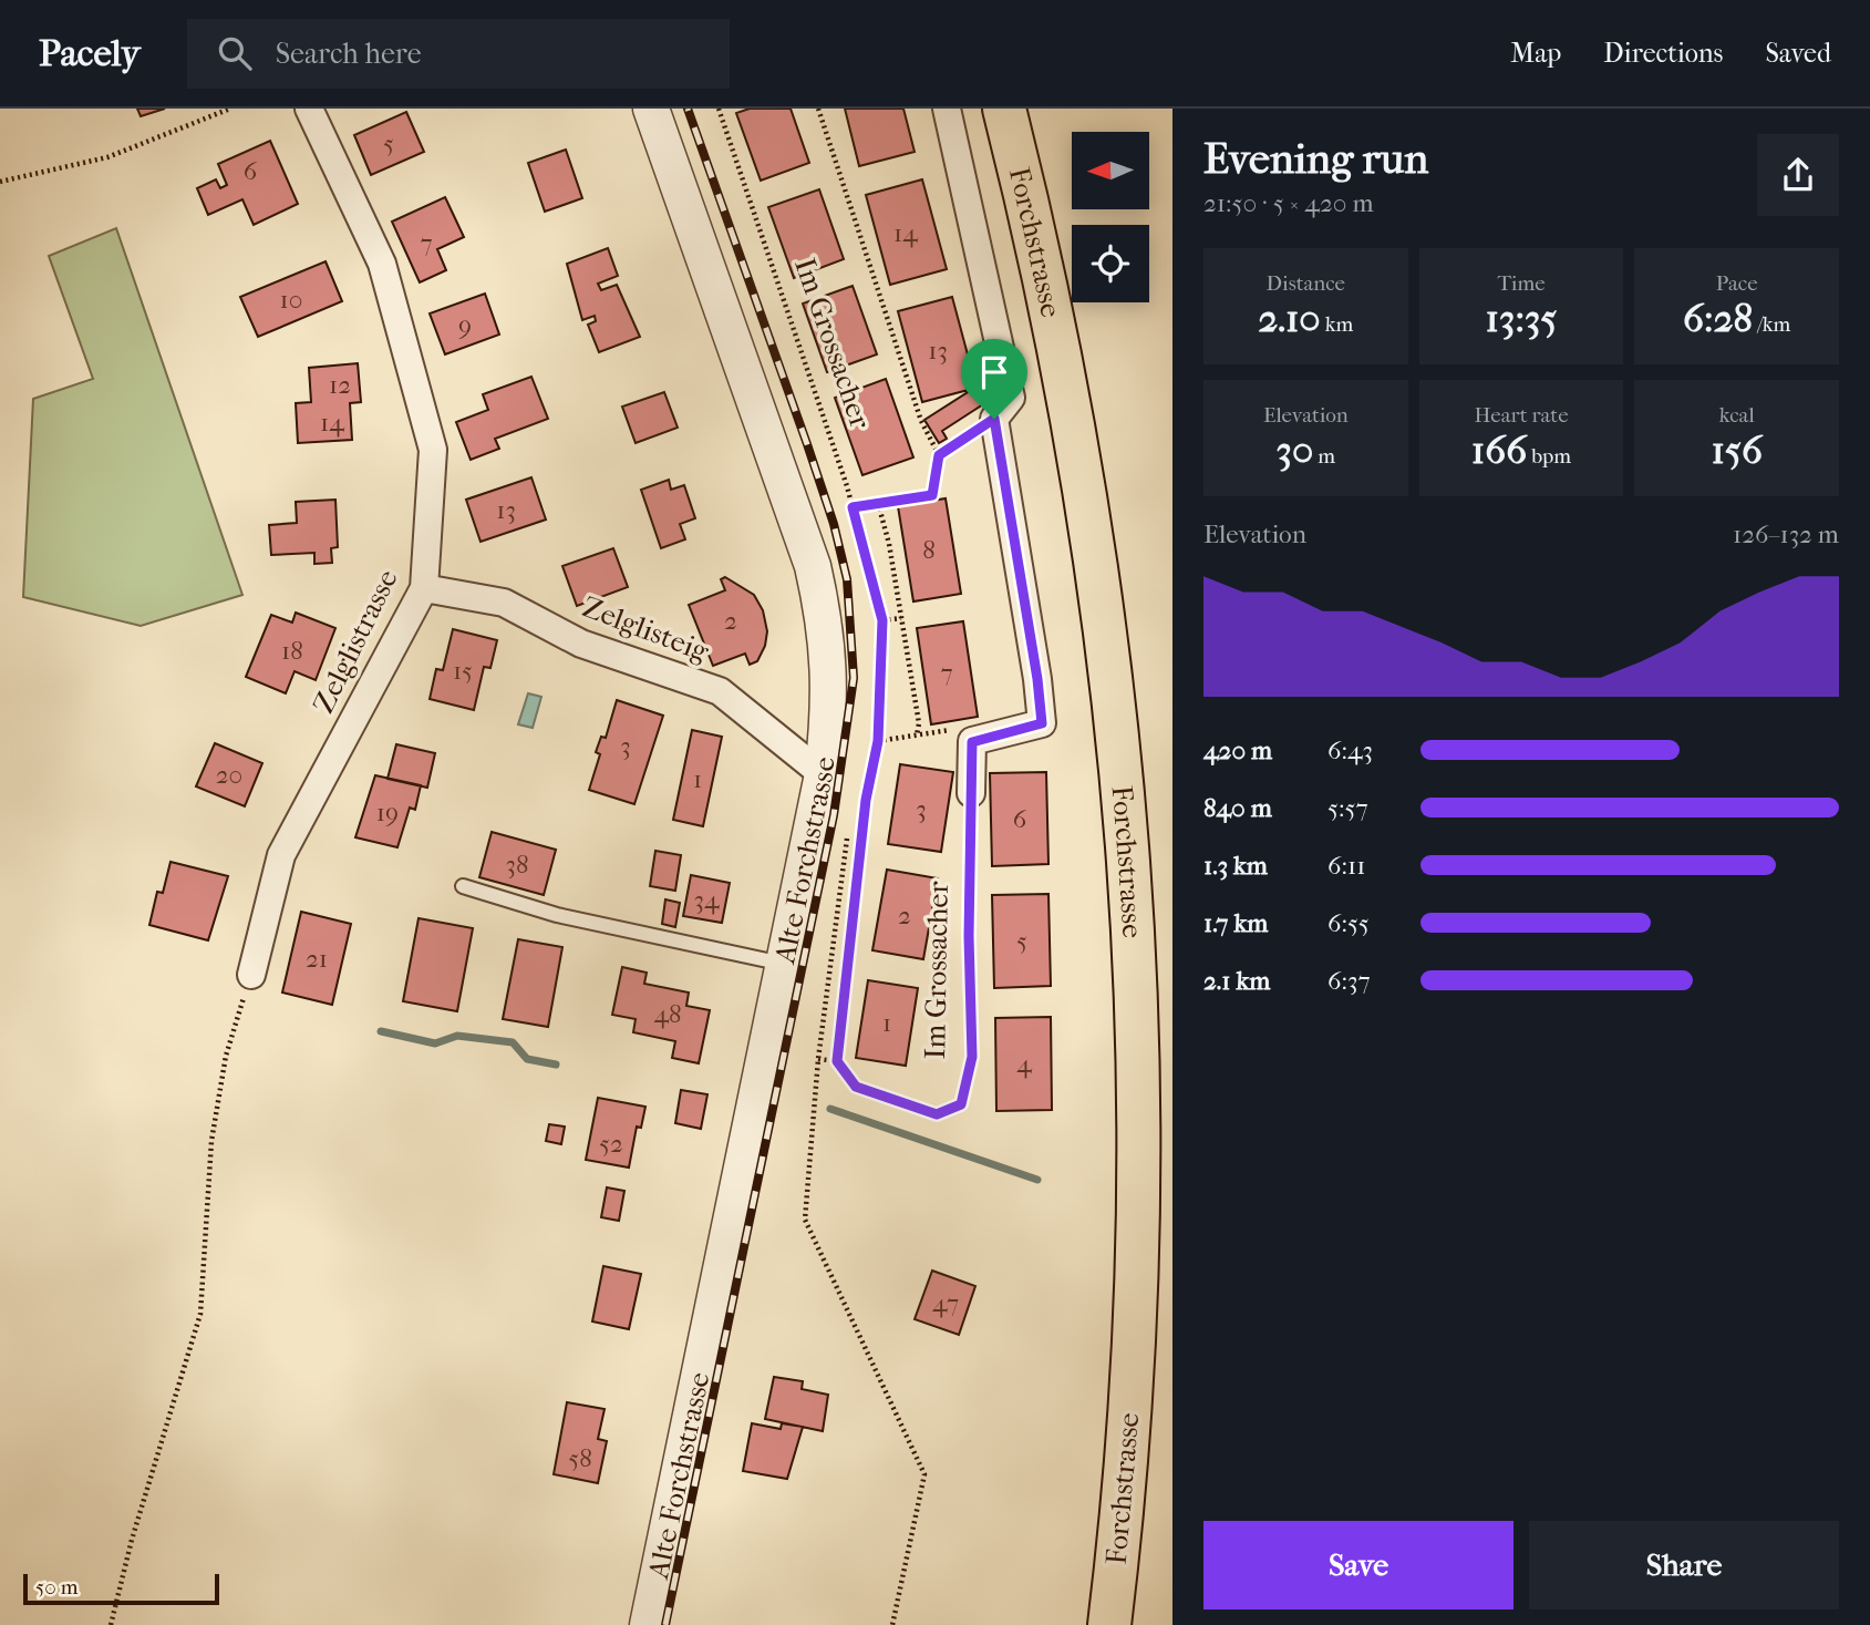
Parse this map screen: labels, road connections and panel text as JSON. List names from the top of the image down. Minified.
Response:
{"streets":{"highway":["Forchstrasse"],"street":["Zelglisteig","Zelglistrasse","Alte Forchstrasse"],"path":["Im Grossacher"]},"crossings":[["Zelglisteig","Zelglistrasse"],["Zelglisteig","Alte Forchstrasse"]],"house_numbers":["5","6","14","7","10","9","13","12","14","13","8","2","18","15","7","3","20","1","3","19","6","38","34","2","5","21","48","1","4","52","47","58"],"scale_bar":"50 m","north":"left","page":{"header":"Pacely","search":"Search here","nav":["Map","Directions","Saved"],"heading":["Evening run","21:50 · 5 × 420 m"],"stats":[["Distance","2.10 km"],["Time","13:35"],["Pace","6:28 /km"],["Elevation","30 m"],["Heart rate","166 bpm"],["kcal","156"]],"chart":["Elevation","126–132 m"],"list":[{"name":"420 m","note":"6:43"},{"name":"840 m","note":"5:57"},{"name":"1.3 km","note":"6:11"},{"name":"1.7 km","note":"6:55"},{"name":"2.1 km","note":"6:37"}],"buttons":["Save","Share"],"scale":"50 m"}}
